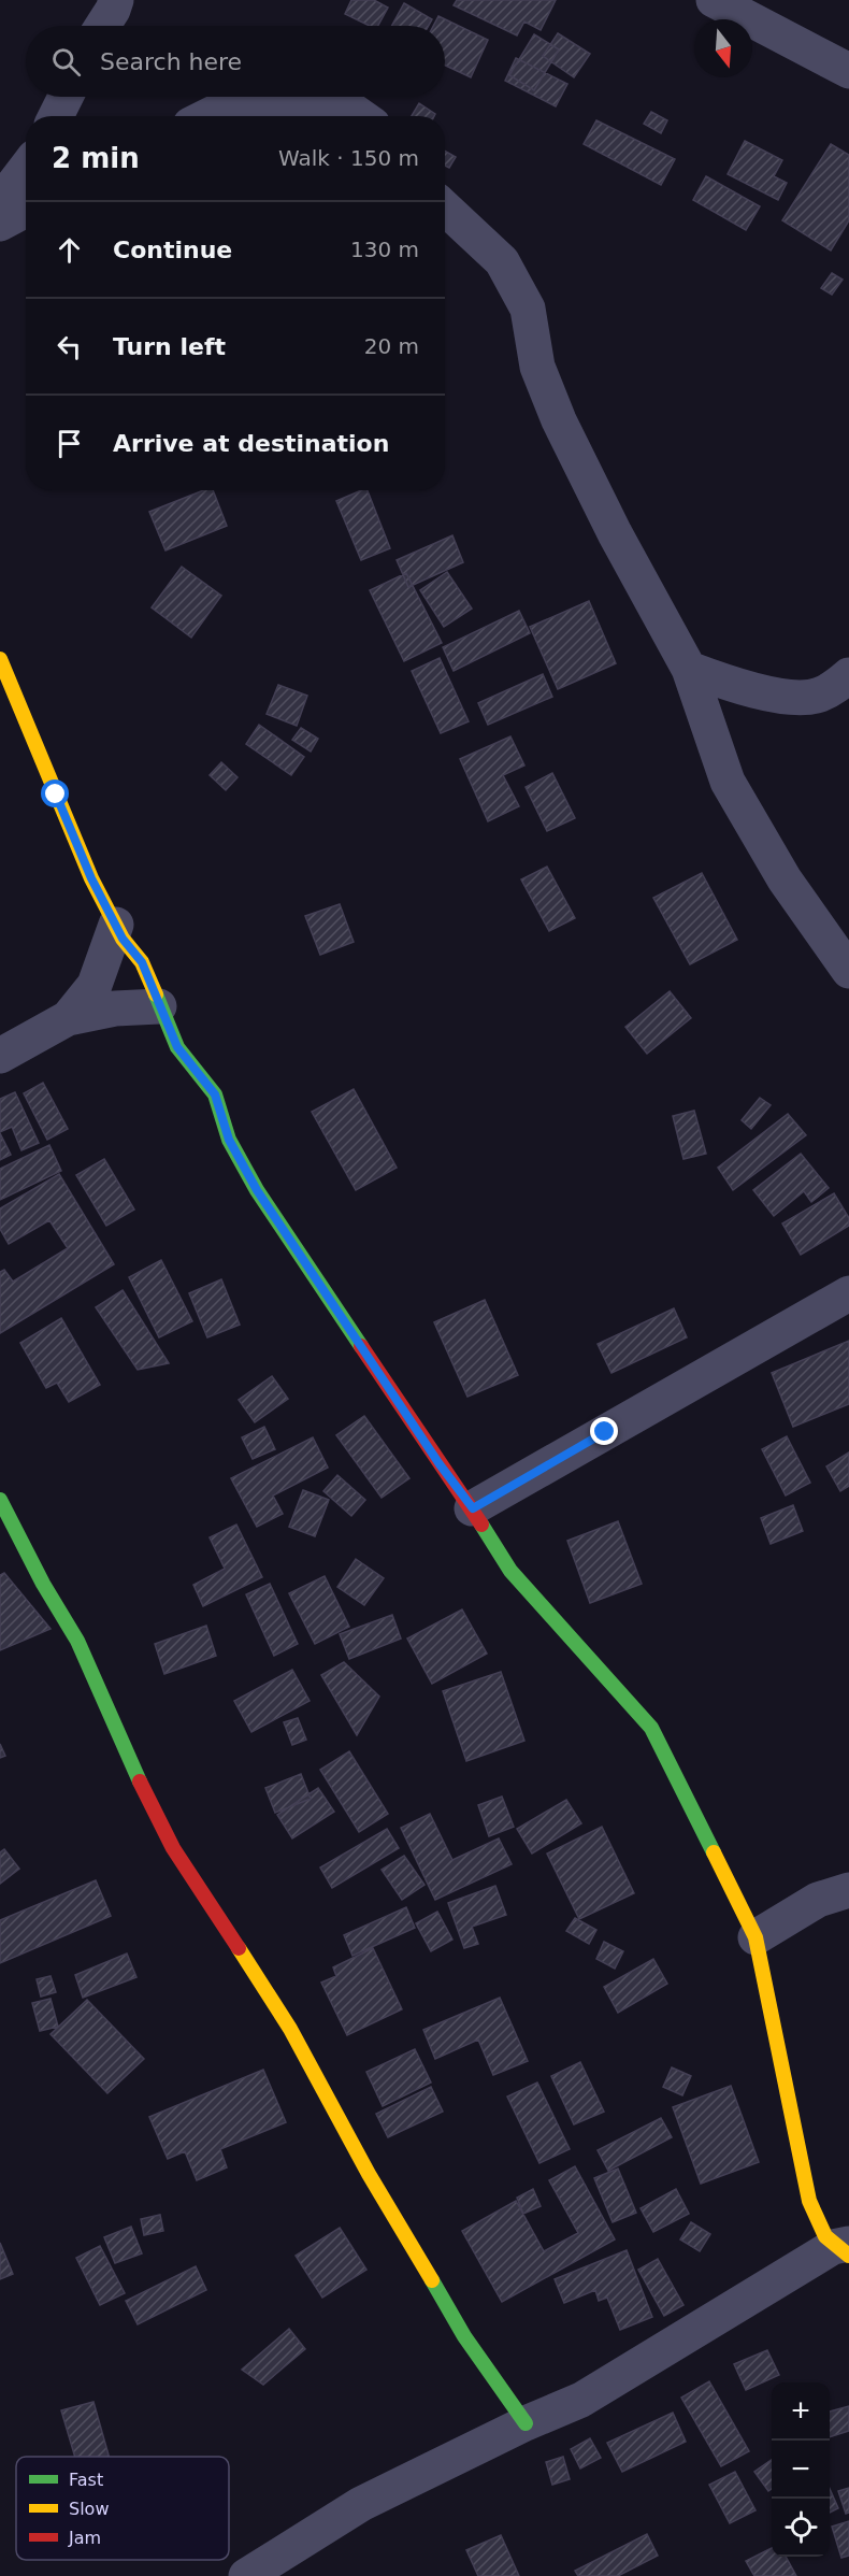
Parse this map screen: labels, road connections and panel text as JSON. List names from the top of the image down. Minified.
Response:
{"legend":["Fast","Slow","Jam"],"north":"bottom","page":{"search":"Search here","heading":["2 min","Walk · 150 m"],"list":[["Continue","130 m"],["Turn left","20 m"],"Arrive at destination"],"map_buttons":["+","−"]}}
